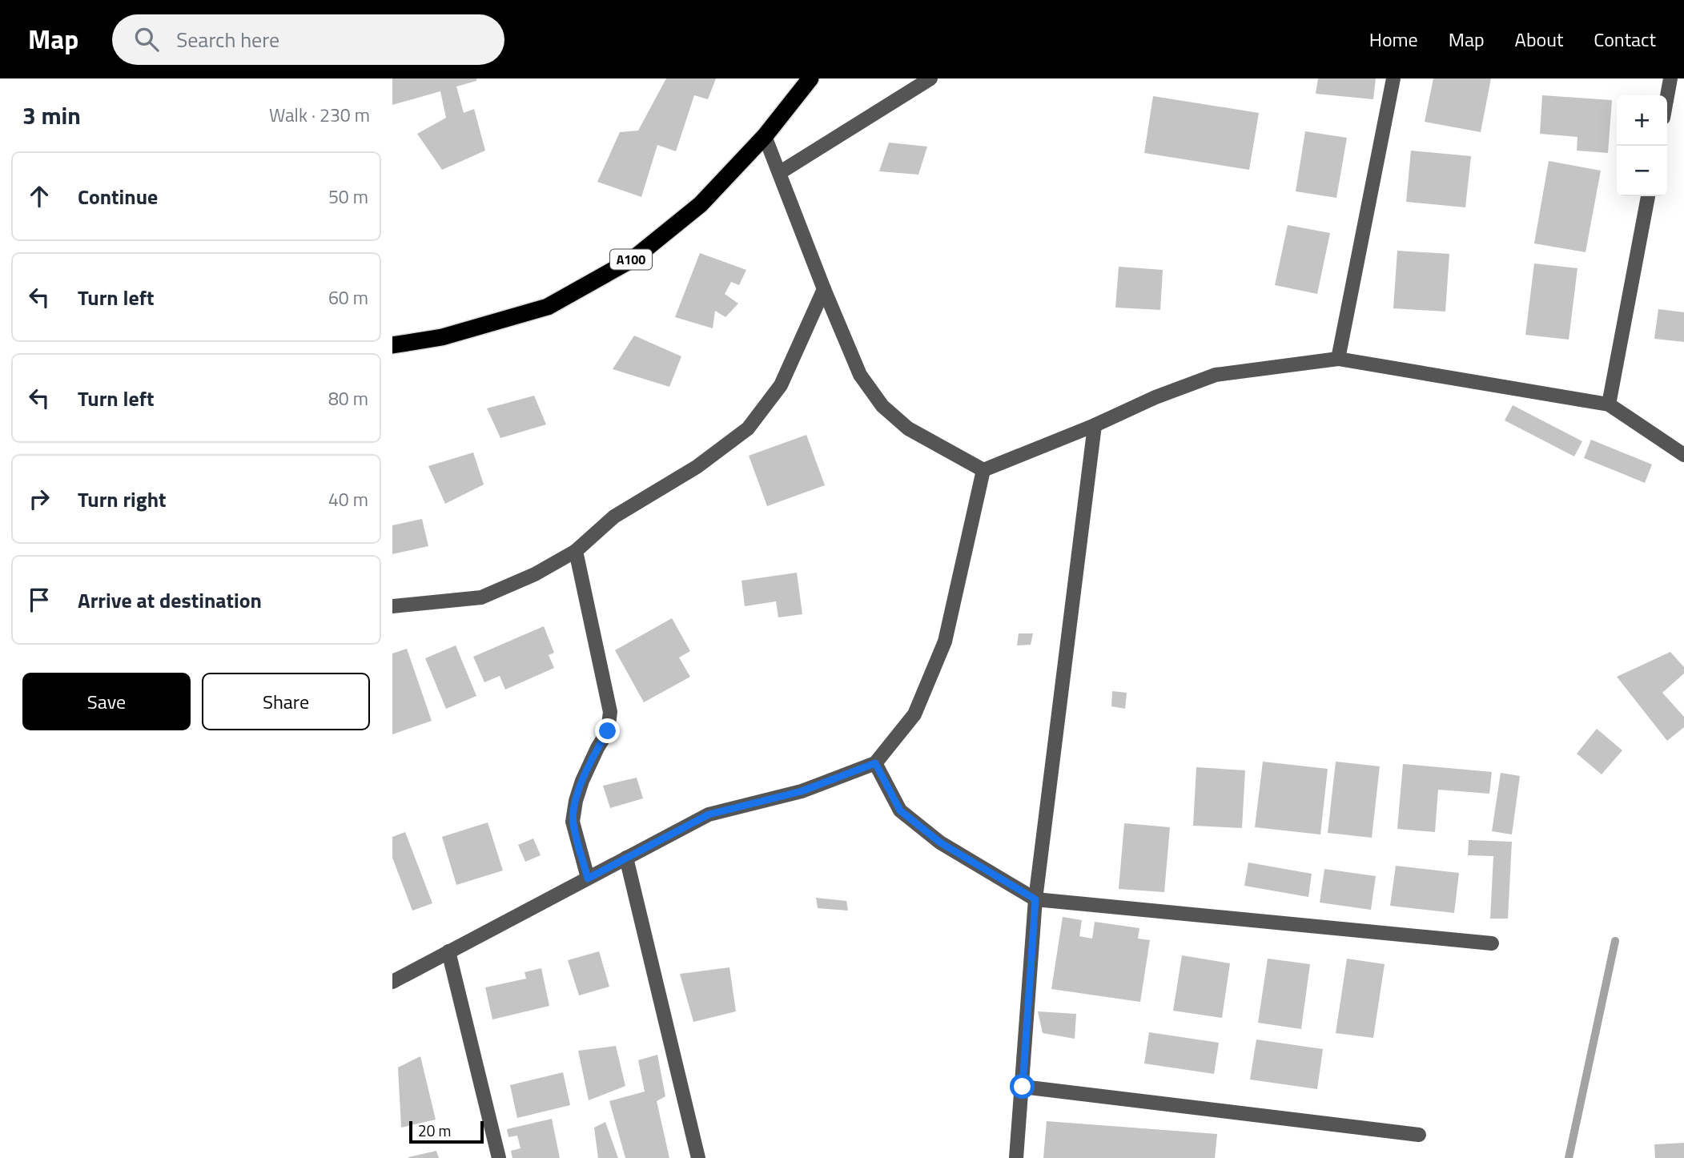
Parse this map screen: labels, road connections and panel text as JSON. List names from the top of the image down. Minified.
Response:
{"streets":{"highway":["A100"]},"scale_bar":"20 m","page":{"header":"Map","search":"Search here","nav":["Home","Map","About","Contact"],"heading":["3 min","Walk · 230 m"],"map_buttons":["+","−"],"list":[["Continue","50 m"],["Turn left","60 m"],["Turn left","80 m"],["Turn right","40 m"],"Arrive at destination"],"buttons":["Save","Share"],"scale":"20 m"}}
